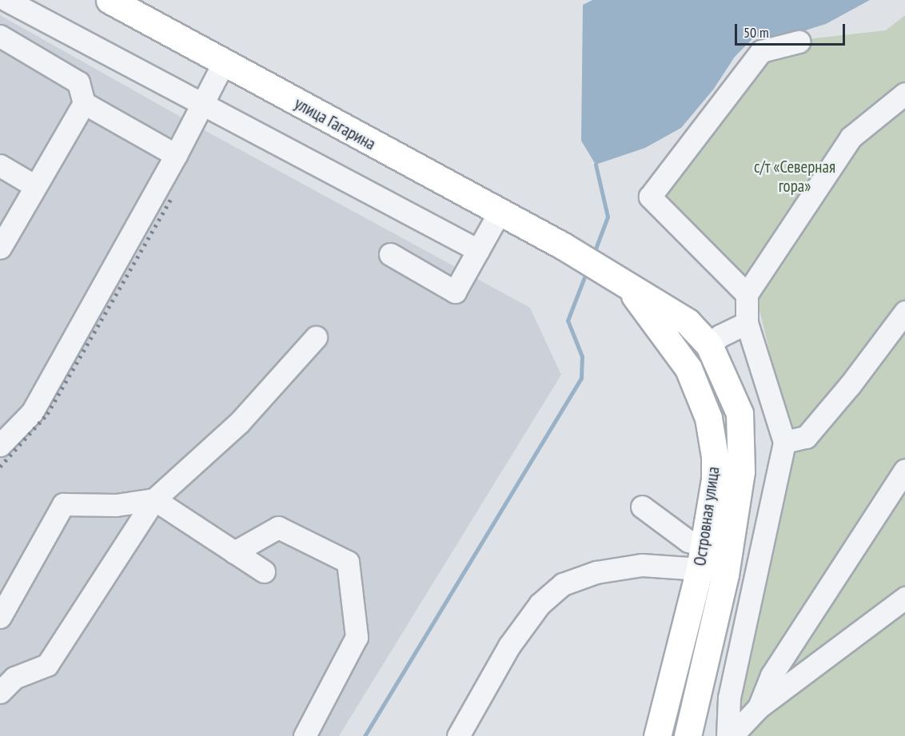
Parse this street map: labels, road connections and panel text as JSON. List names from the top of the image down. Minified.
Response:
{"streets":{"main road":["улица Гагарина","Островная улица"]},"crossings":[["улица Гагарина","Островная улица"]],"parks":["с/т «Северная гора»"],"scale_bar":"50 m"}
